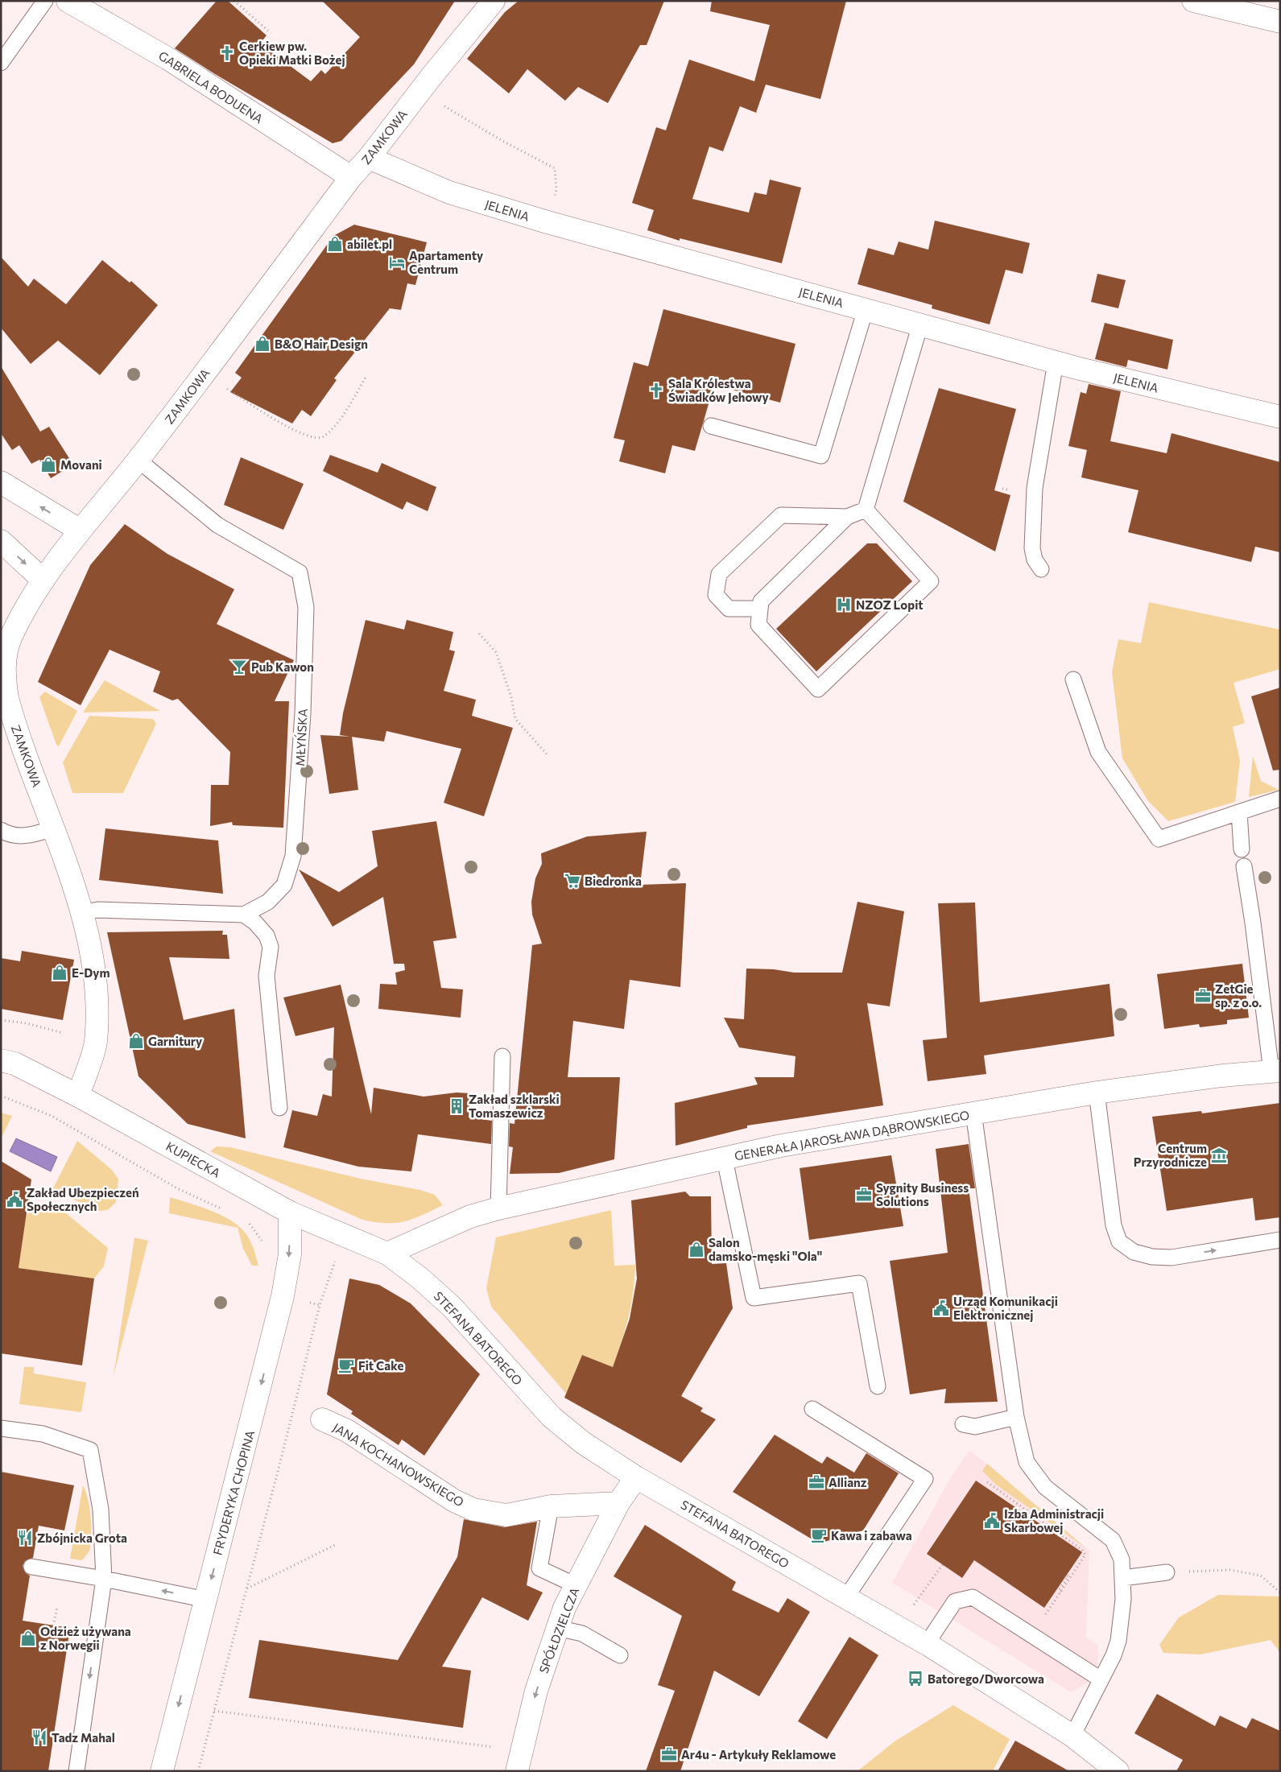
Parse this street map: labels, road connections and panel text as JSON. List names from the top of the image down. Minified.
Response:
{"streets":{"street":["GABRIELA BODUENA","ZAMKOWA","JELENIA","GENERAŁA JAROSŁAWA DĄBROWSKIEGO","KUPIECKA","STEFANA BATOREGO","JANA KOCHANOWSKIEGO","FRYDERYKA CHOPINA","SPÓŁDZIELCZA"],"lane":["MŁYŃSKA"]},"crossings":[["GABRIELA BODUENA","ZAMKOWA"],["ZAMKOWA","JELENIA"],["ZAMKOWA","MŁYŃSKA"],["ZAMKOWA","KUPIECKA"],["GENERAŁA JAROSŁAWA DĄBROWSKIEGO","KUPIECKA"],["GENERAŁA JAROSŁAWA DĄBROWSKIEGO","STEFANA BATOREGO"],["KUPIECKA","STEFANA BATOREGO"],["KUPIECKA","FRYDERYKA CHOPINA"],["STEFANA BATOREGO","SPÓŁDZIELCZA"],["JANA KOCHANOWSKIEGO","SPÓŁDZIELCZA"]],"one_way":["FRYDERYKA CHOPINA","SPÓŁDZIELCZA"],"places":{"church":["Cerkiew pw. Opieki Matki Bożej","Sala Królestwa Świadków Jehowy"],"shop":["abilet.pl","B&O Hair Design","Movani","E-Dym","Garnitury","Salon damsko-męski \"Ola\"","Odzież używana z Norwegii"],"hotel":["Apartamenty Centrum"],"hospital":["NZOZ Lopit"],"bar":["Pub Kawon"],"supermarket":["Biedronka"],"office":["ZetGie sp. z o.o.","Sygnity Business Solutions","Allianz","Ar4u - Artykuły Reklamowe"],"building":["Zakład szklarski Tomaszewicz"],"museum":["Centrum Przyrodnicze"],"public building":["Zakład Ubezpieczeń Społecznych","Urząd Komunikacji Elektronicznej","Izba Administracji Skarbowej"],"cafe":["Fit Cake","Kawa i zabawa"],"restaurant":["Zbójnicka Grota","Tadz Mahal"],"bus stop":["Batorego/Dworcowa"]}}
